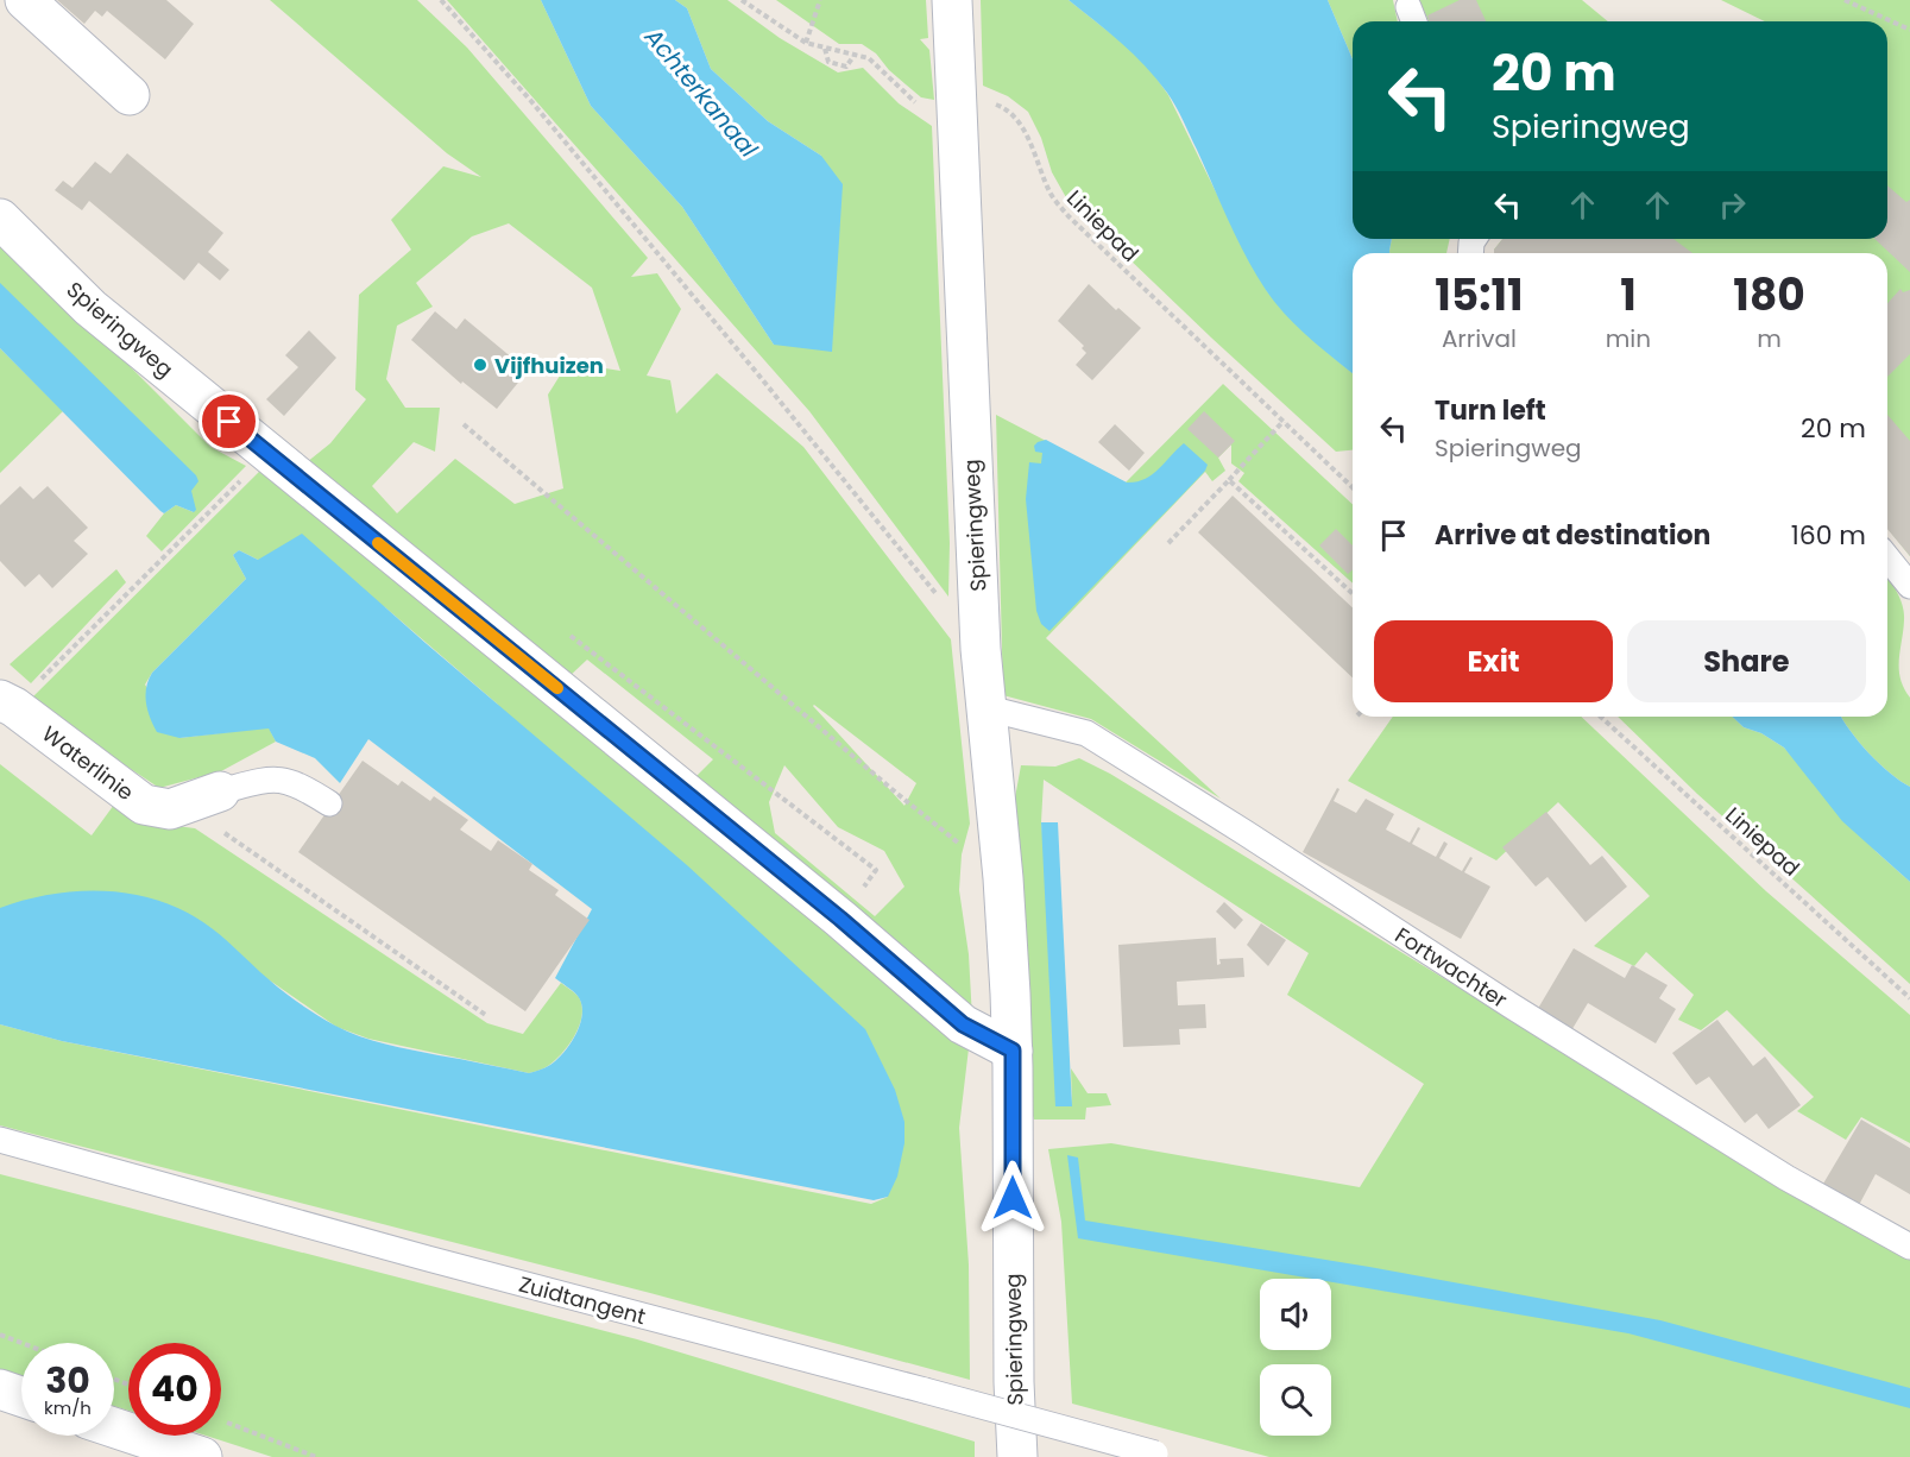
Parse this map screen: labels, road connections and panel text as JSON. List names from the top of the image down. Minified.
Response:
{"streets":{"street":["Spieringweg","Waterlinie"],"lane":["Fortwachter","Zuidtangent"],"path":["Liniepad"]},"crossings":[["Liniepad","Spieringweg"],["Spieringweg","Fortwachter"]],"water":["Achterkanaal"],"places":["Vijfhuizen"],"page":{"turn":["20 m","Spieringweg"],"eta":["15:11","Arrival","1","min","180","m"],"list":[{"name":"Turn left","note":"Spieringweg","value":"20 m"},{"name":"Arrive at destination","value":"160 m"}],"buttons":["Exit","Share"],"speed":"30 km/h","limit":"40"}}
